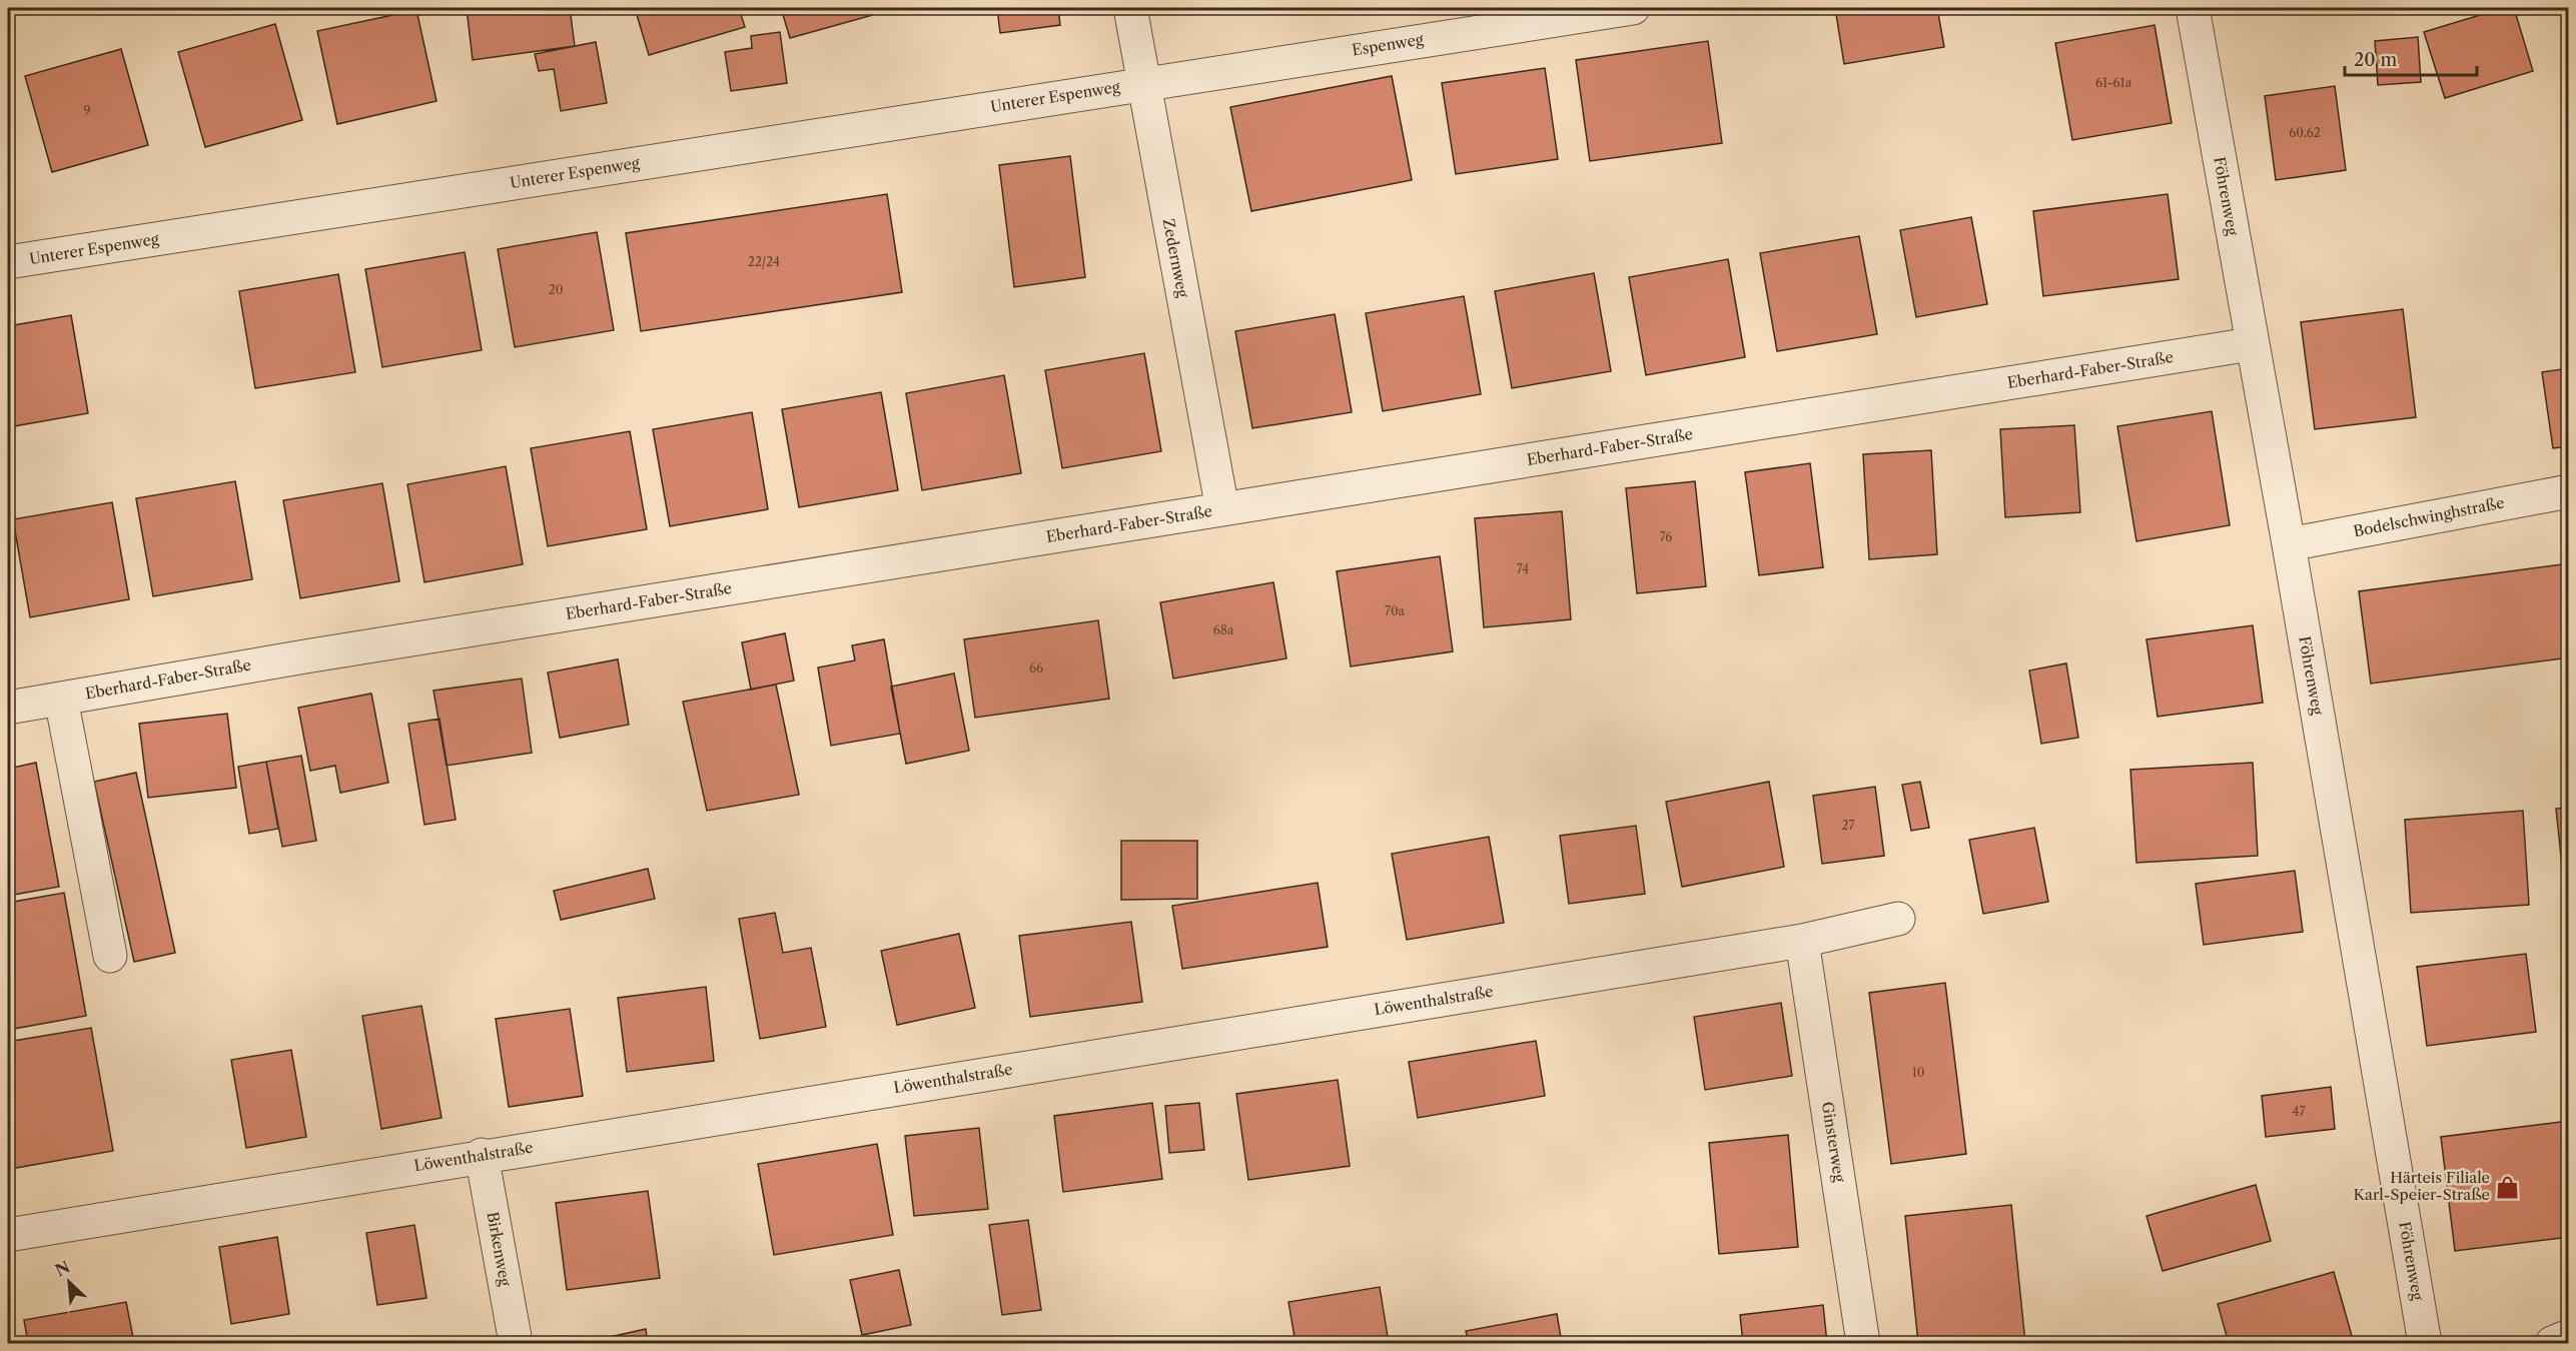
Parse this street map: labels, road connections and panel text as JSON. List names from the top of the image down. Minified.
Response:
{"streets":{"street":["Espenweg","Unterer Espenweg","Föhrenweg","Zedernweg","Eberhard-Faber-Straße","Bodelschwinghstraße","Löwenthalstraße","Ginsterweg","Birkenweg"]},"crossings":[["Espenweg","Unterer Espenweg"],["Espenweg","Zedernweg"],["Unterer Espenweg","Zedernweg"],["Föhrenweg","Eberhard-Faber-Straße"],["Föhrenweg","Bodelschwinghstraße"],["Zedernweg","Eberhard-Faber-Straße"],["Löwenthalstraße","Ginsterweg"],["Löwenthalstraße","Birkenweg"]],"places":{"shop":["Härteis Filiale Karl-Speier-Straße"]},"house_numbers":["61-61a","9","60,62","22/24","20","76","74","70a","68a","66","27","10","47"],"scale_bar":"20 m","north":"top left"}
